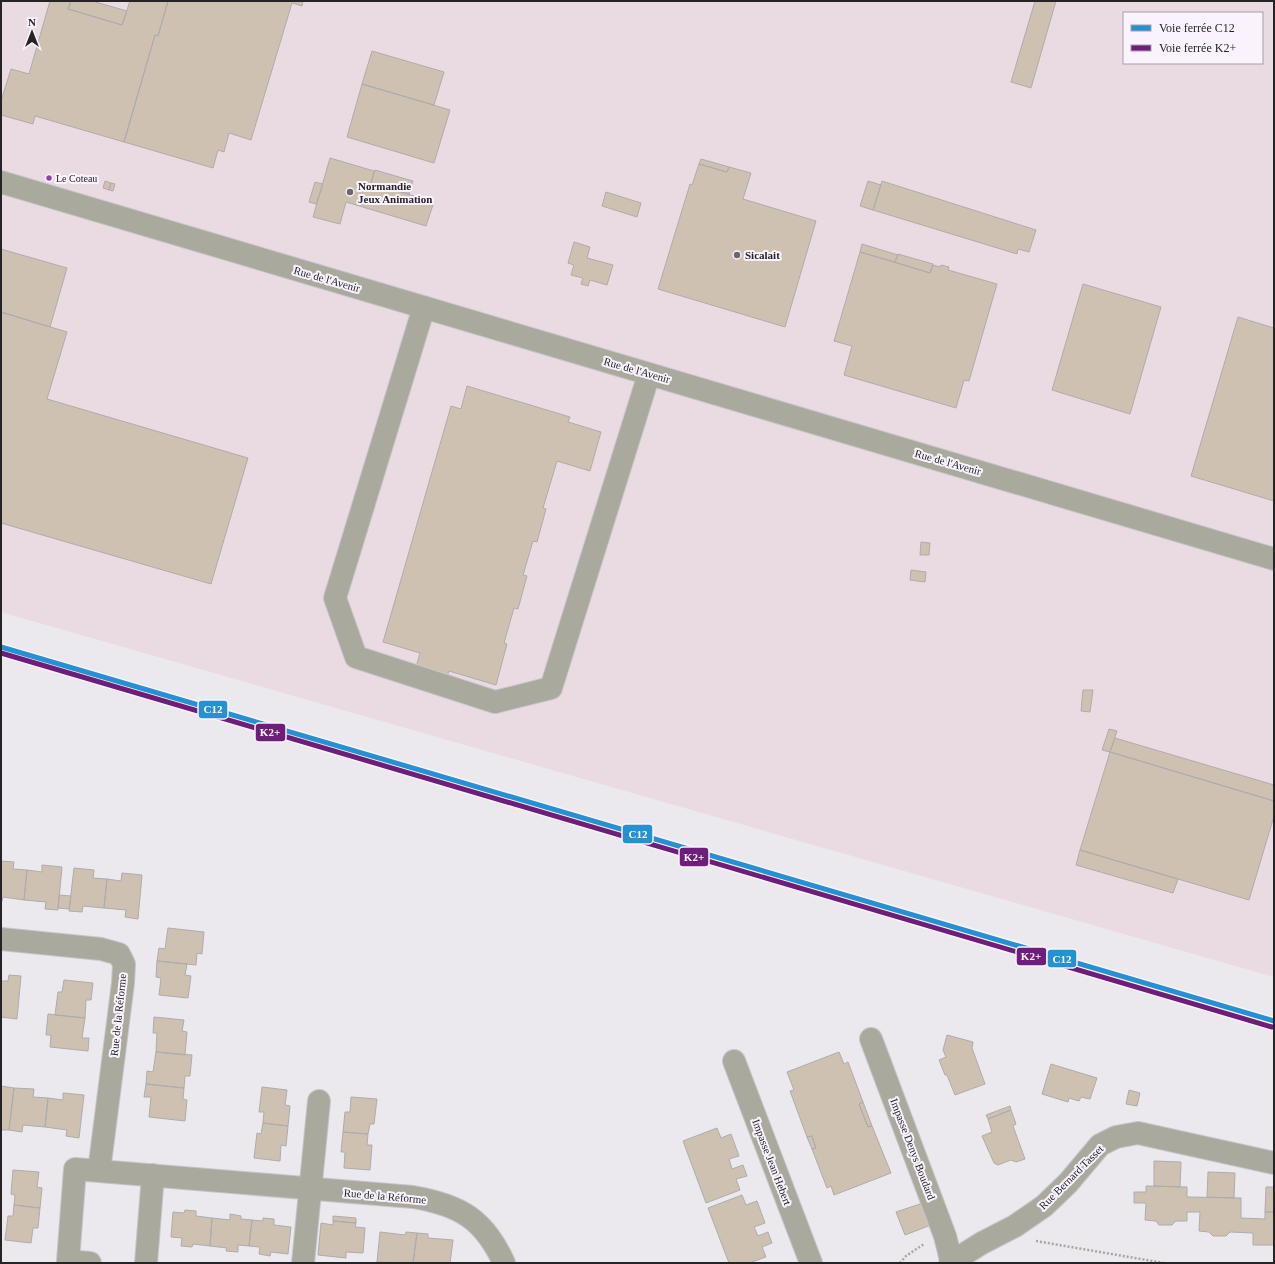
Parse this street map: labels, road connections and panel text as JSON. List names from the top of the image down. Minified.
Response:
{"streets":{"street":["Rue de l'Avenir","Rue de la Réforme","Impasse Denys Boudard","Impasse Jean Hebert","Rue Bernard Tasset"]},"crossings":[["Impasse Denys Boudard","Rue Bernard Tasset"]],"places":["Le Coteau","Normandie Jeux Animation","Sicalait"],"lines":["rail line C12","rail line K2+"],"legend":["Voie ferrée C12","Voie ferrée K2+"],"north":"top"}
